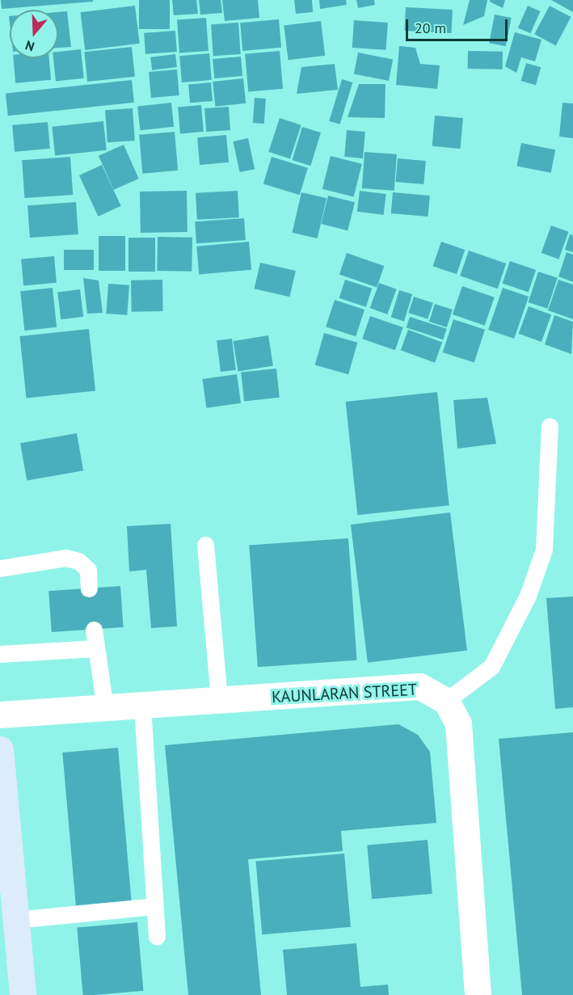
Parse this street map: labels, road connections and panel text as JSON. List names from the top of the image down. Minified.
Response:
{"streets":{"street":["KAUNLARAN STREET"]},"scale_bar":"20 m","north":"bottom"}
